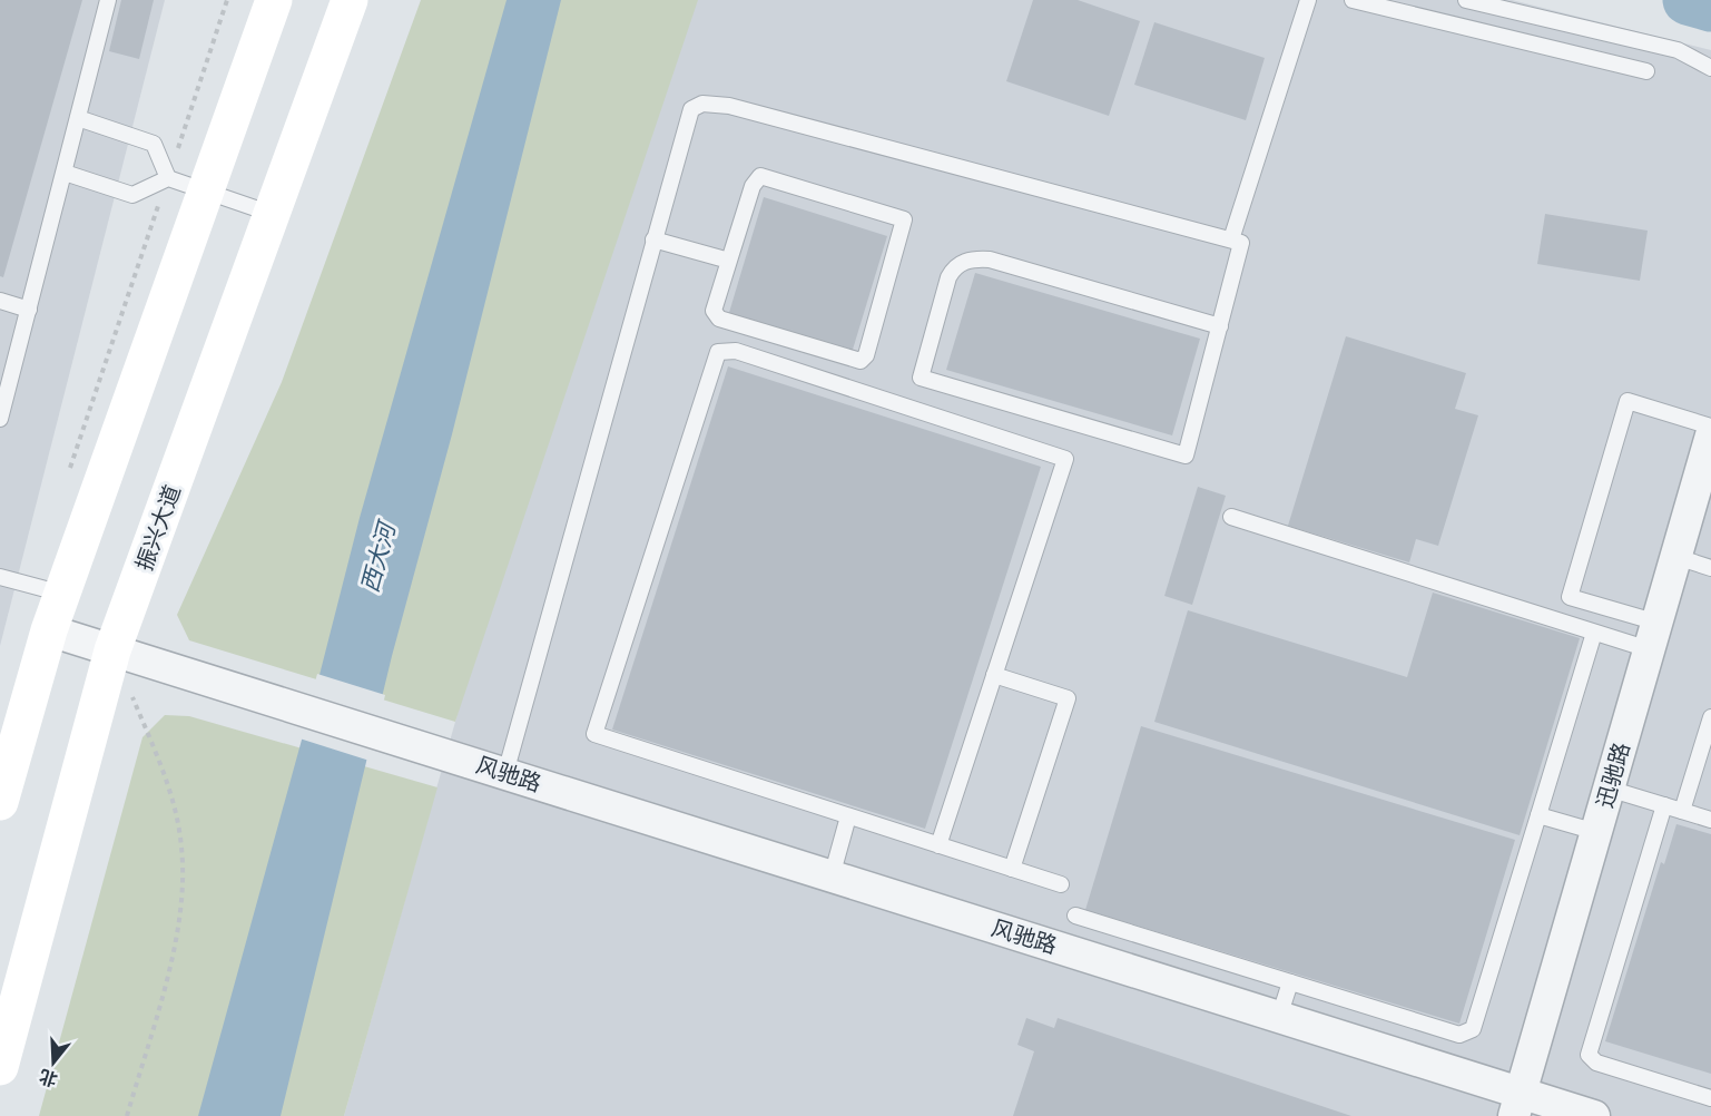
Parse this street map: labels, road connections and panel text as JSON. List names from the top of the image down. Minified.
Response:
{"streets":{"main road":["振兴大道"],"street":["风驰路","迅驰路"]},"crossings":[["振兴大道","风驰路"],["风驰路","迅驰路"]],"water":["西大河"],"north":"bottom"}
